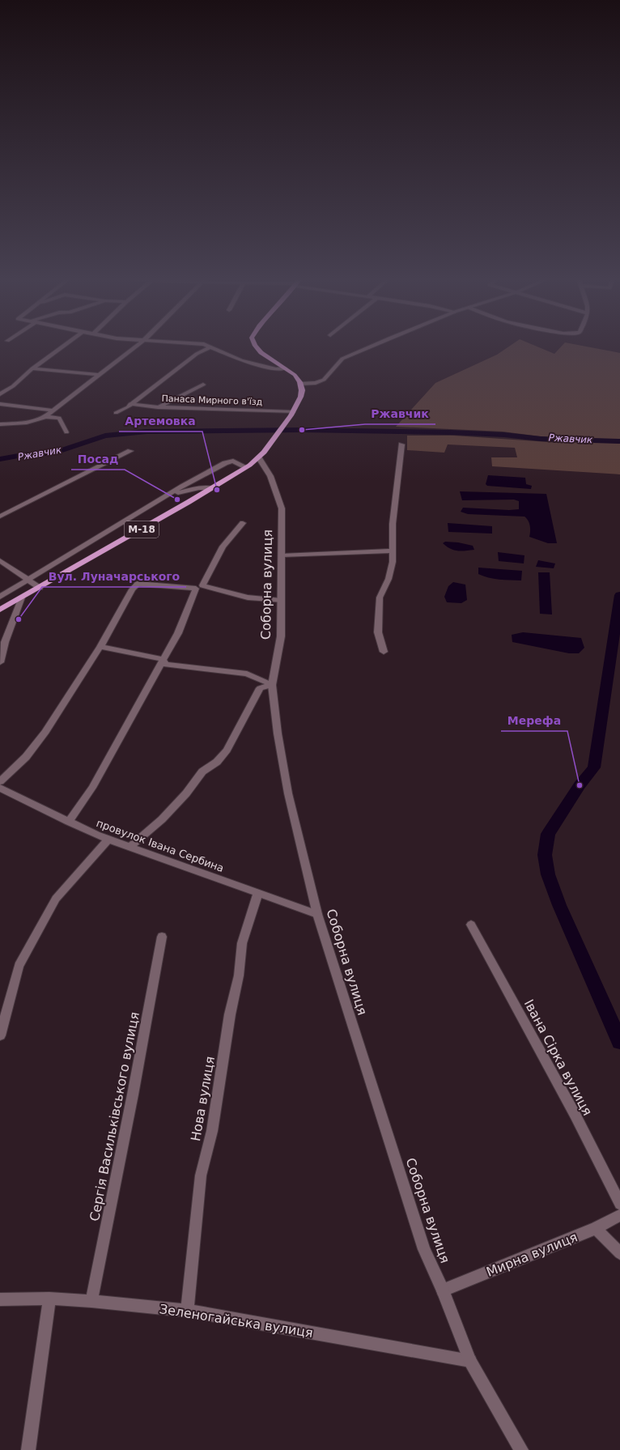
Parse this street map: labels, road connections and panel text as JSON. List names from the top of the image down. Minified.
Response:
{"streets":{"highway":["М-18"],"street":["Панаса Мирного в'їзд","Соборна вулиця","провулок Івана Сербина","Івана Сірка вулиця","Нова вулиця","Сергія Васильківського вулиця","Мирна вулиця","Зеленогайська вулиця"]},"crossings":[["Панаса Мирного в'їзд","М-18"],["М-18","Соборна вулиця"],["Соборна вулиця","провулок Івана Сербина"],["Соборна вулиця","Мирна вулиця"],["Соборна вулиця","Зеленогайська вулиця"],["провулок Івана Сербина","Нова вулиця"],["Нова вулиця","Зеленогайська вулиця"],["Сергія Васильківського вулиця","Зеленогайська вулиця"]],"water":["Ржавчик"],"places":["Ржавчик","Артемовка","Посад","Вул. Луначарського","Мерефа"]}
